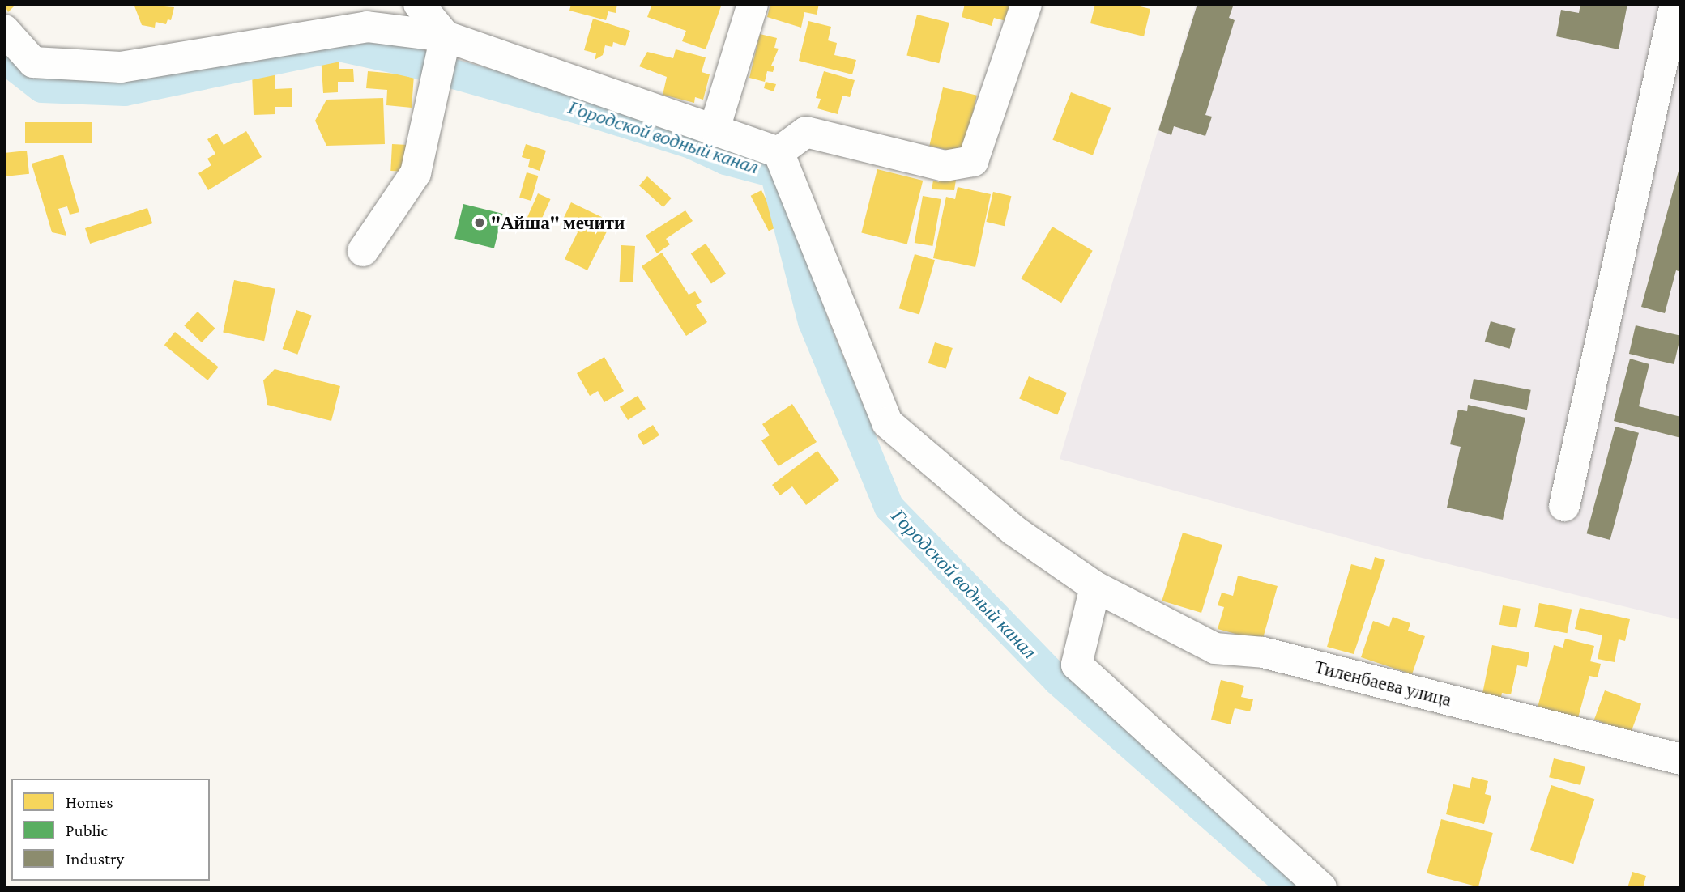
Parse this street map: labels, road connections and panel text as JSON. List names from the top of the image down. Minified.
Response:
{"streets":{"street":["Тиленбаева улица"]},"water":["Городской водный канал"],"places":["\"Айша\" мечити"],"legend":["Homes","Public","Industry"]}
